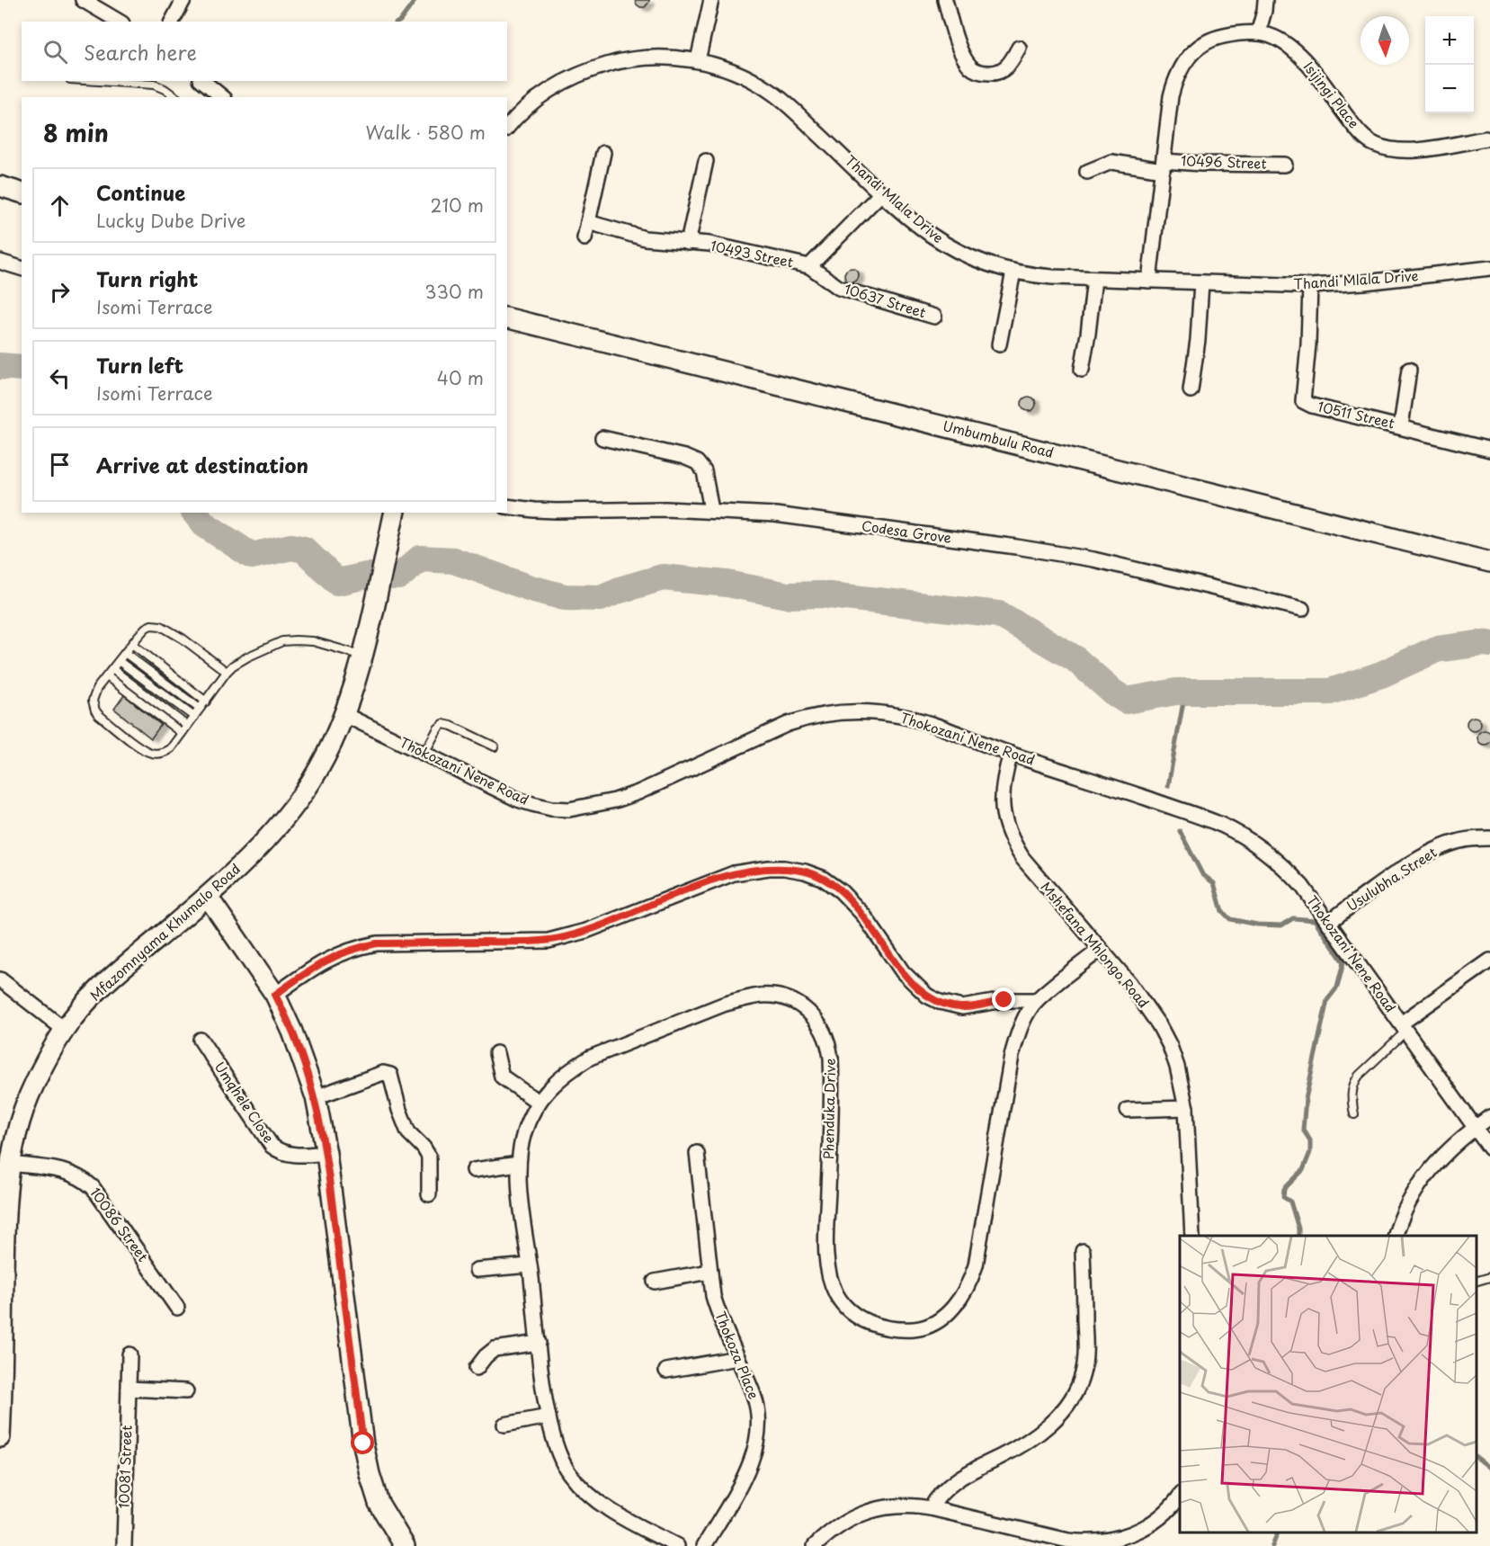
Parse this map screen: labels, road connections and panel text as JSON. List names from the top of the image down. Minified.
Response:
{"streets":{"street":["Isijingi Place","10496 Street","Thandi Mlala Drive","10493 Street","10637 Street","10511 Street","Umbumbulu Road","Codesa Grove","Thokozani Nene Road","Usulubha Street","Mfazomnyama Khumalo Road","Mshefana Mhlongo Road","Umqhele Close","Phenduka Drive","10086 Street","Thokoza Place","10081 Street"]},"crossings":[["Isijingi Place","10496 Street"],["Isijingi Place","Thandi Mlala Drive"],["Thandi Mlala Drive","10493 Street"],["Thandi Mlala Drive","10511 Street"],["10493 Street","10637 Street"],["Thokozani Nene Road","Usulubha Street"],["Thokozani Nene Road","Mfazomnyama Khumalo Road"],["Thokozani Nene Road","Mshefana Mhlongo Road"],["Mfazomnyama Khumalo Road","10086 Street"],["Mshefana Mhlongo Road","Phenduka Drive"]],"north":"bottom","page":{"map_buttons":["+","−"],"search":"Search here","heading":["8 min","Walk · 580 m"],"list":[["Continue","Lucky Dube Drive","210 m"],["Turn right","Isomi Terrace","330 m"],["Turn left","Isomi Terrace","40 m"],"Arrive at destination"]}}
